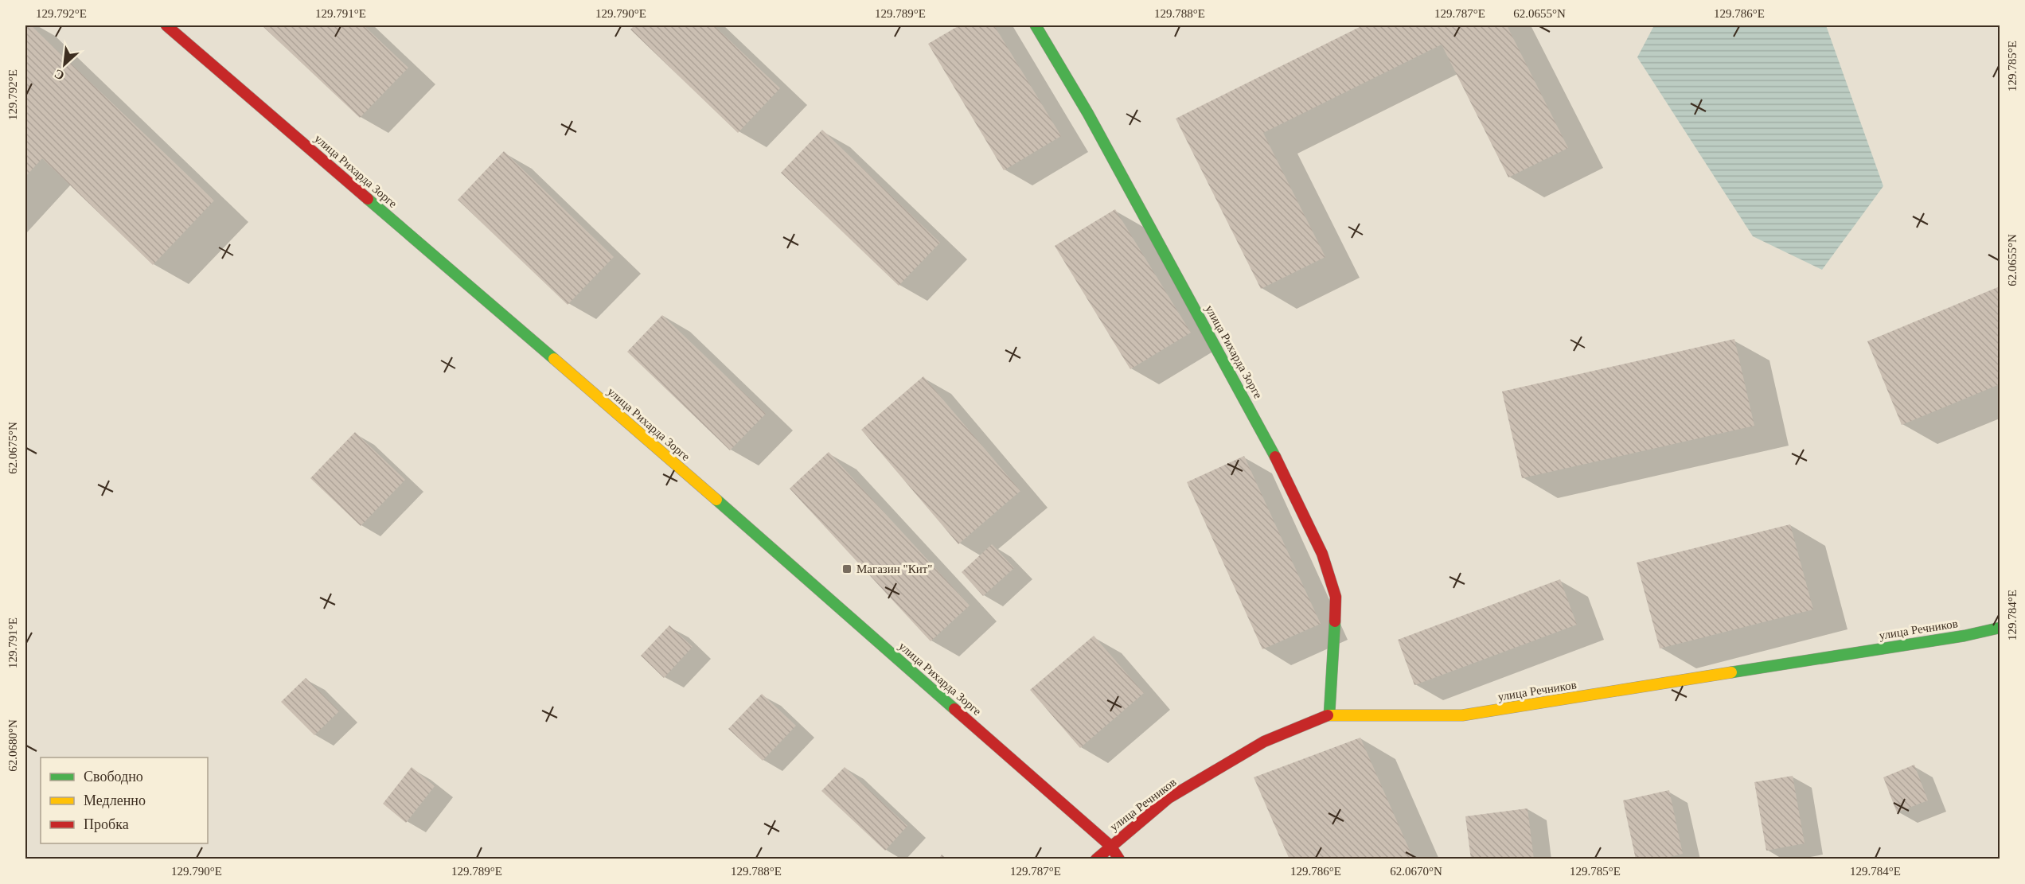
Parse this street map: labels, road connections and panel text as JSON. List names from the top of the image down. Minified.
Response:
{"streets":{"street":["улица Рихарда Зорге","улица Речников"]},"crossings":[["улица Рихарда Зорге","улица Речников"]],"places":{"transit":["Магазин \"Кит\""]},"legend":["Свободно","Медленно","Пробка"],"north":"bottom left","coordinates":["129.792°E","129.791°E","129.790°E","129.789°E","129.788°E","129.787°E","62.0655°N","129.786°E","129.785°E","62.0675°N","129.784°E","62.0680°N","62.0670°N"]}
